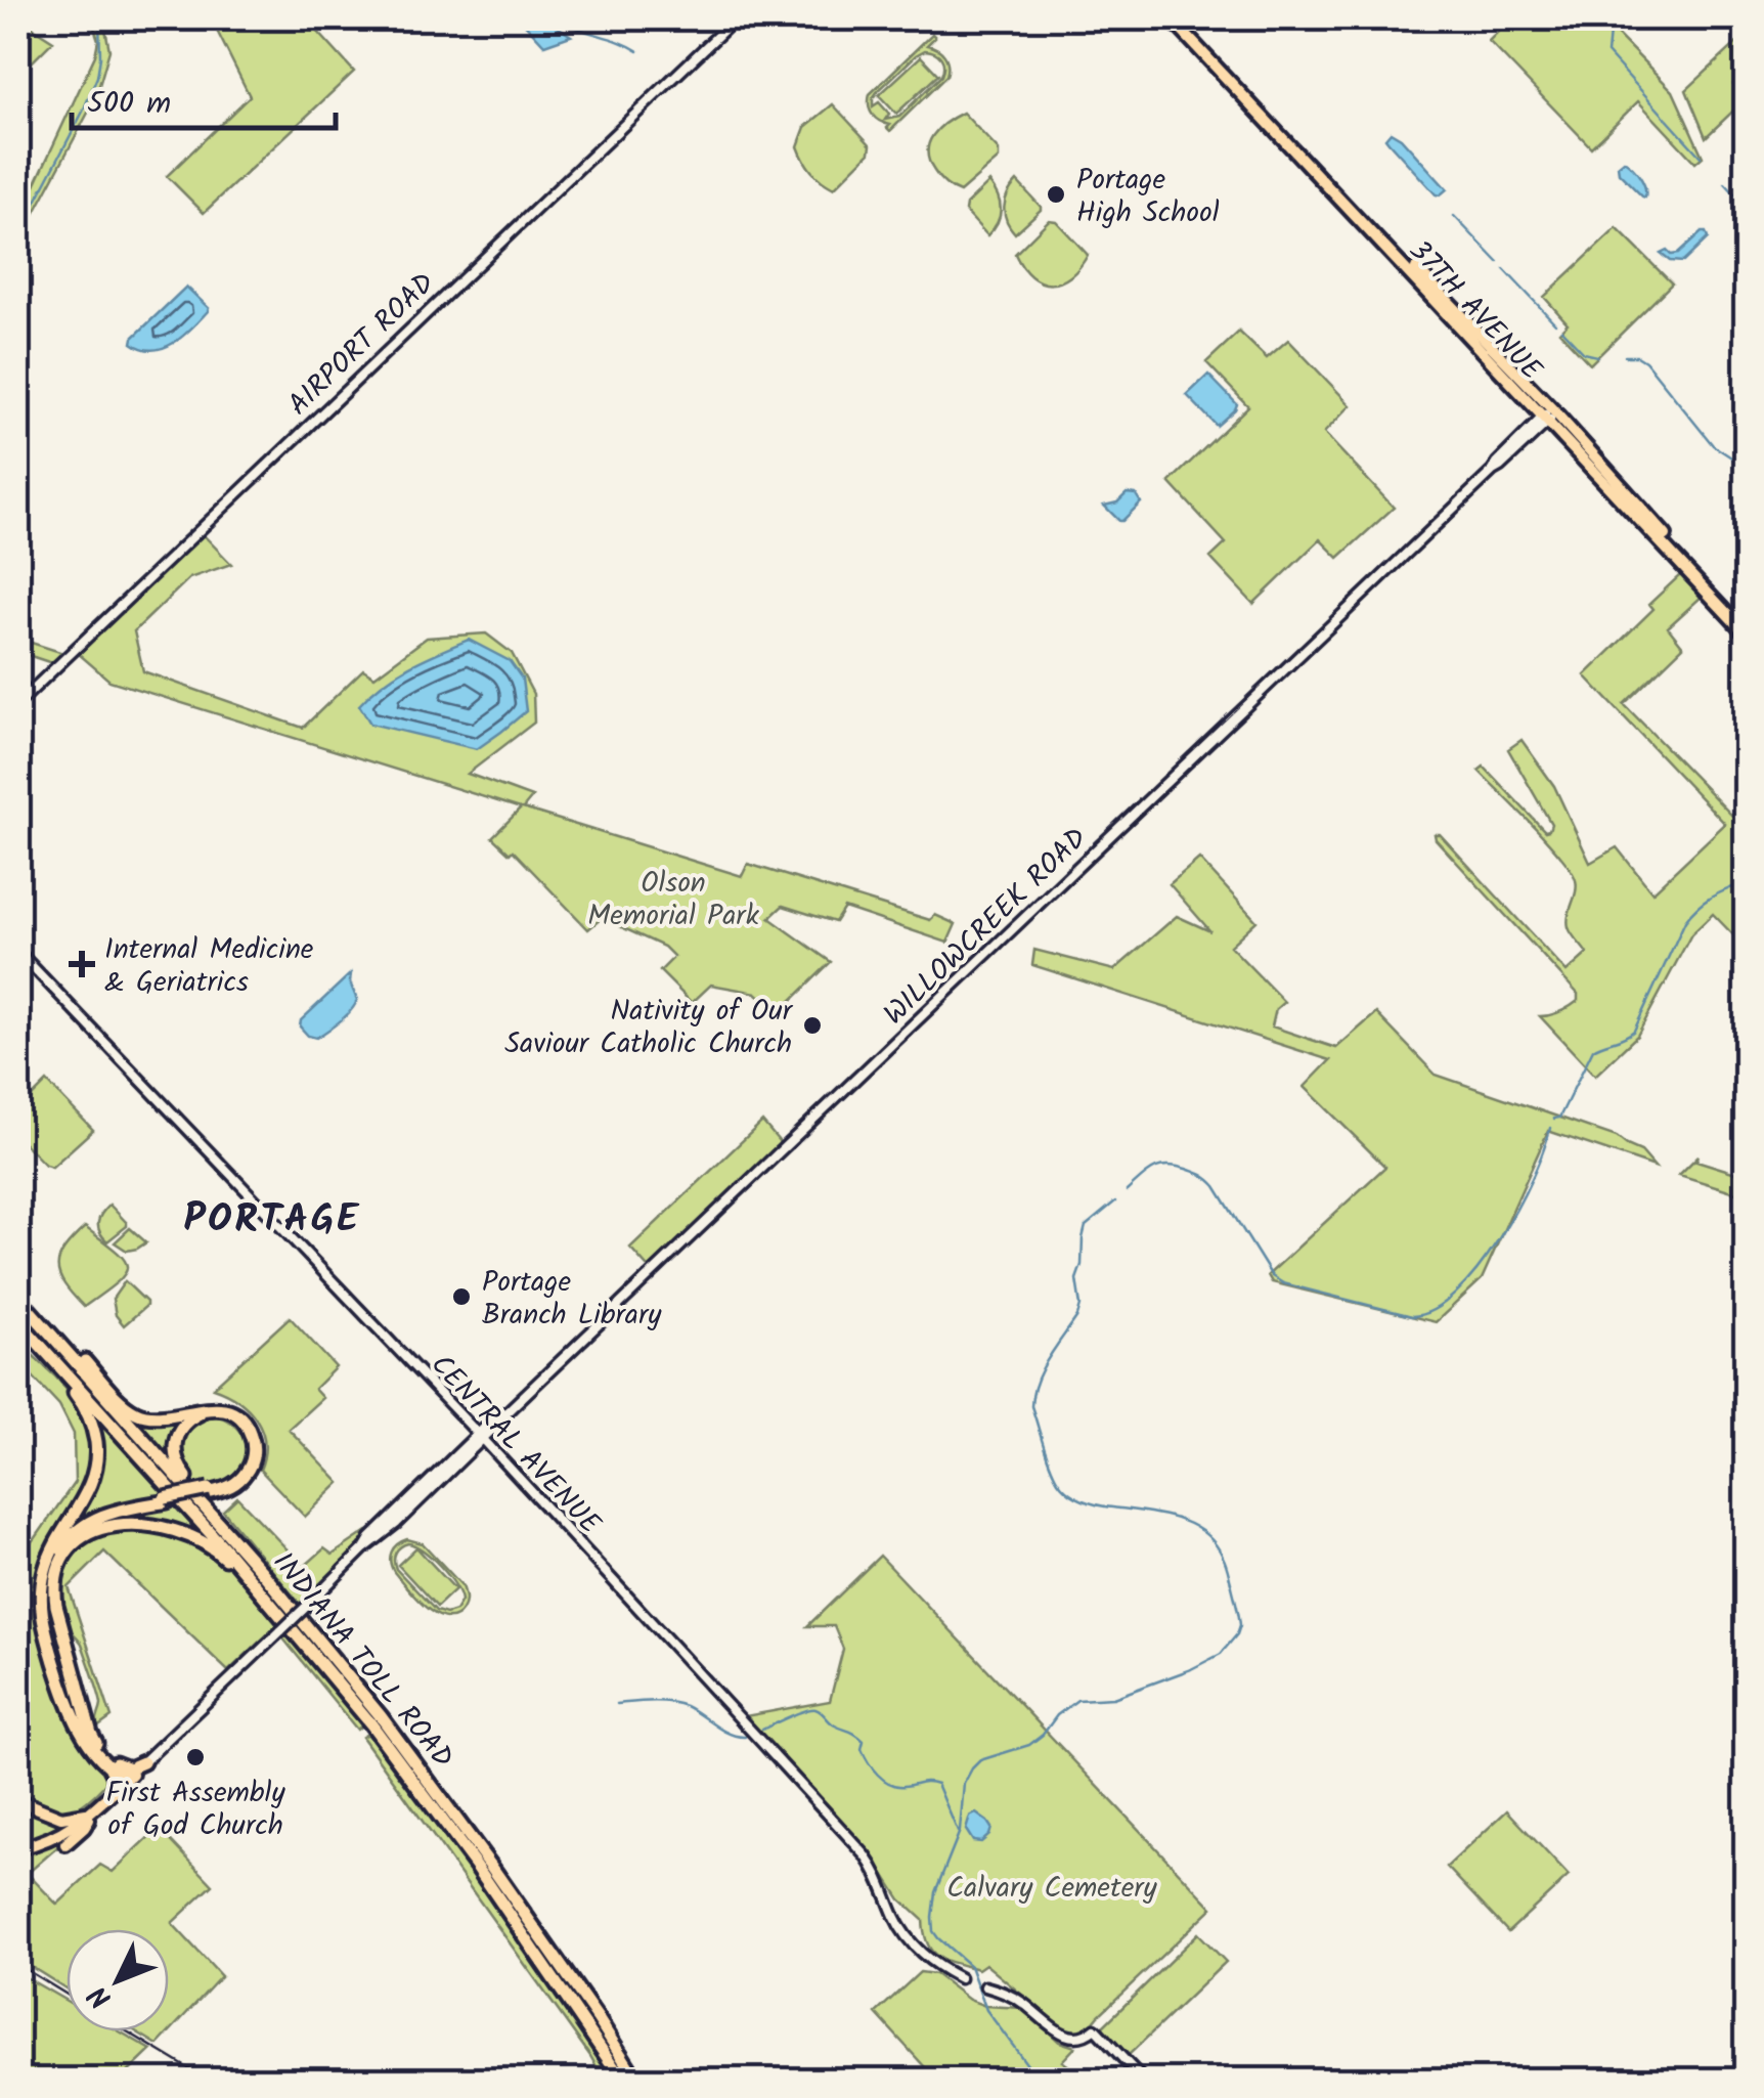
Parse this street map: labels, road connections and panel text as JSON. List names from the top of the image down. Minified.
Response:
{"streets":{"highway":["INDIANA TOLL ROAD"],"main road":["37TH AVENUE","AIRPORT ROAD","WILLOWCREEK ROAD","CENTRAL AVENUE"]},"crossings":[["37TH AVENUE","WILLOWCREEK ROAD"],["WILLOWCREEK ROAD","CENTRAL AVENUE"]],"districts":["PORTAGE"],"parks":["Olson Memorial Park","Calvary Cemetery"],"places":{"other":["Portage High School","Nativity of Our Saviour Catholic Church","Portage Branch Library","First Assembly of God Church"],"health":["Internal Medicine & Geriatrics"]},"scale_bar":"500 m","north":"bottom left"}
